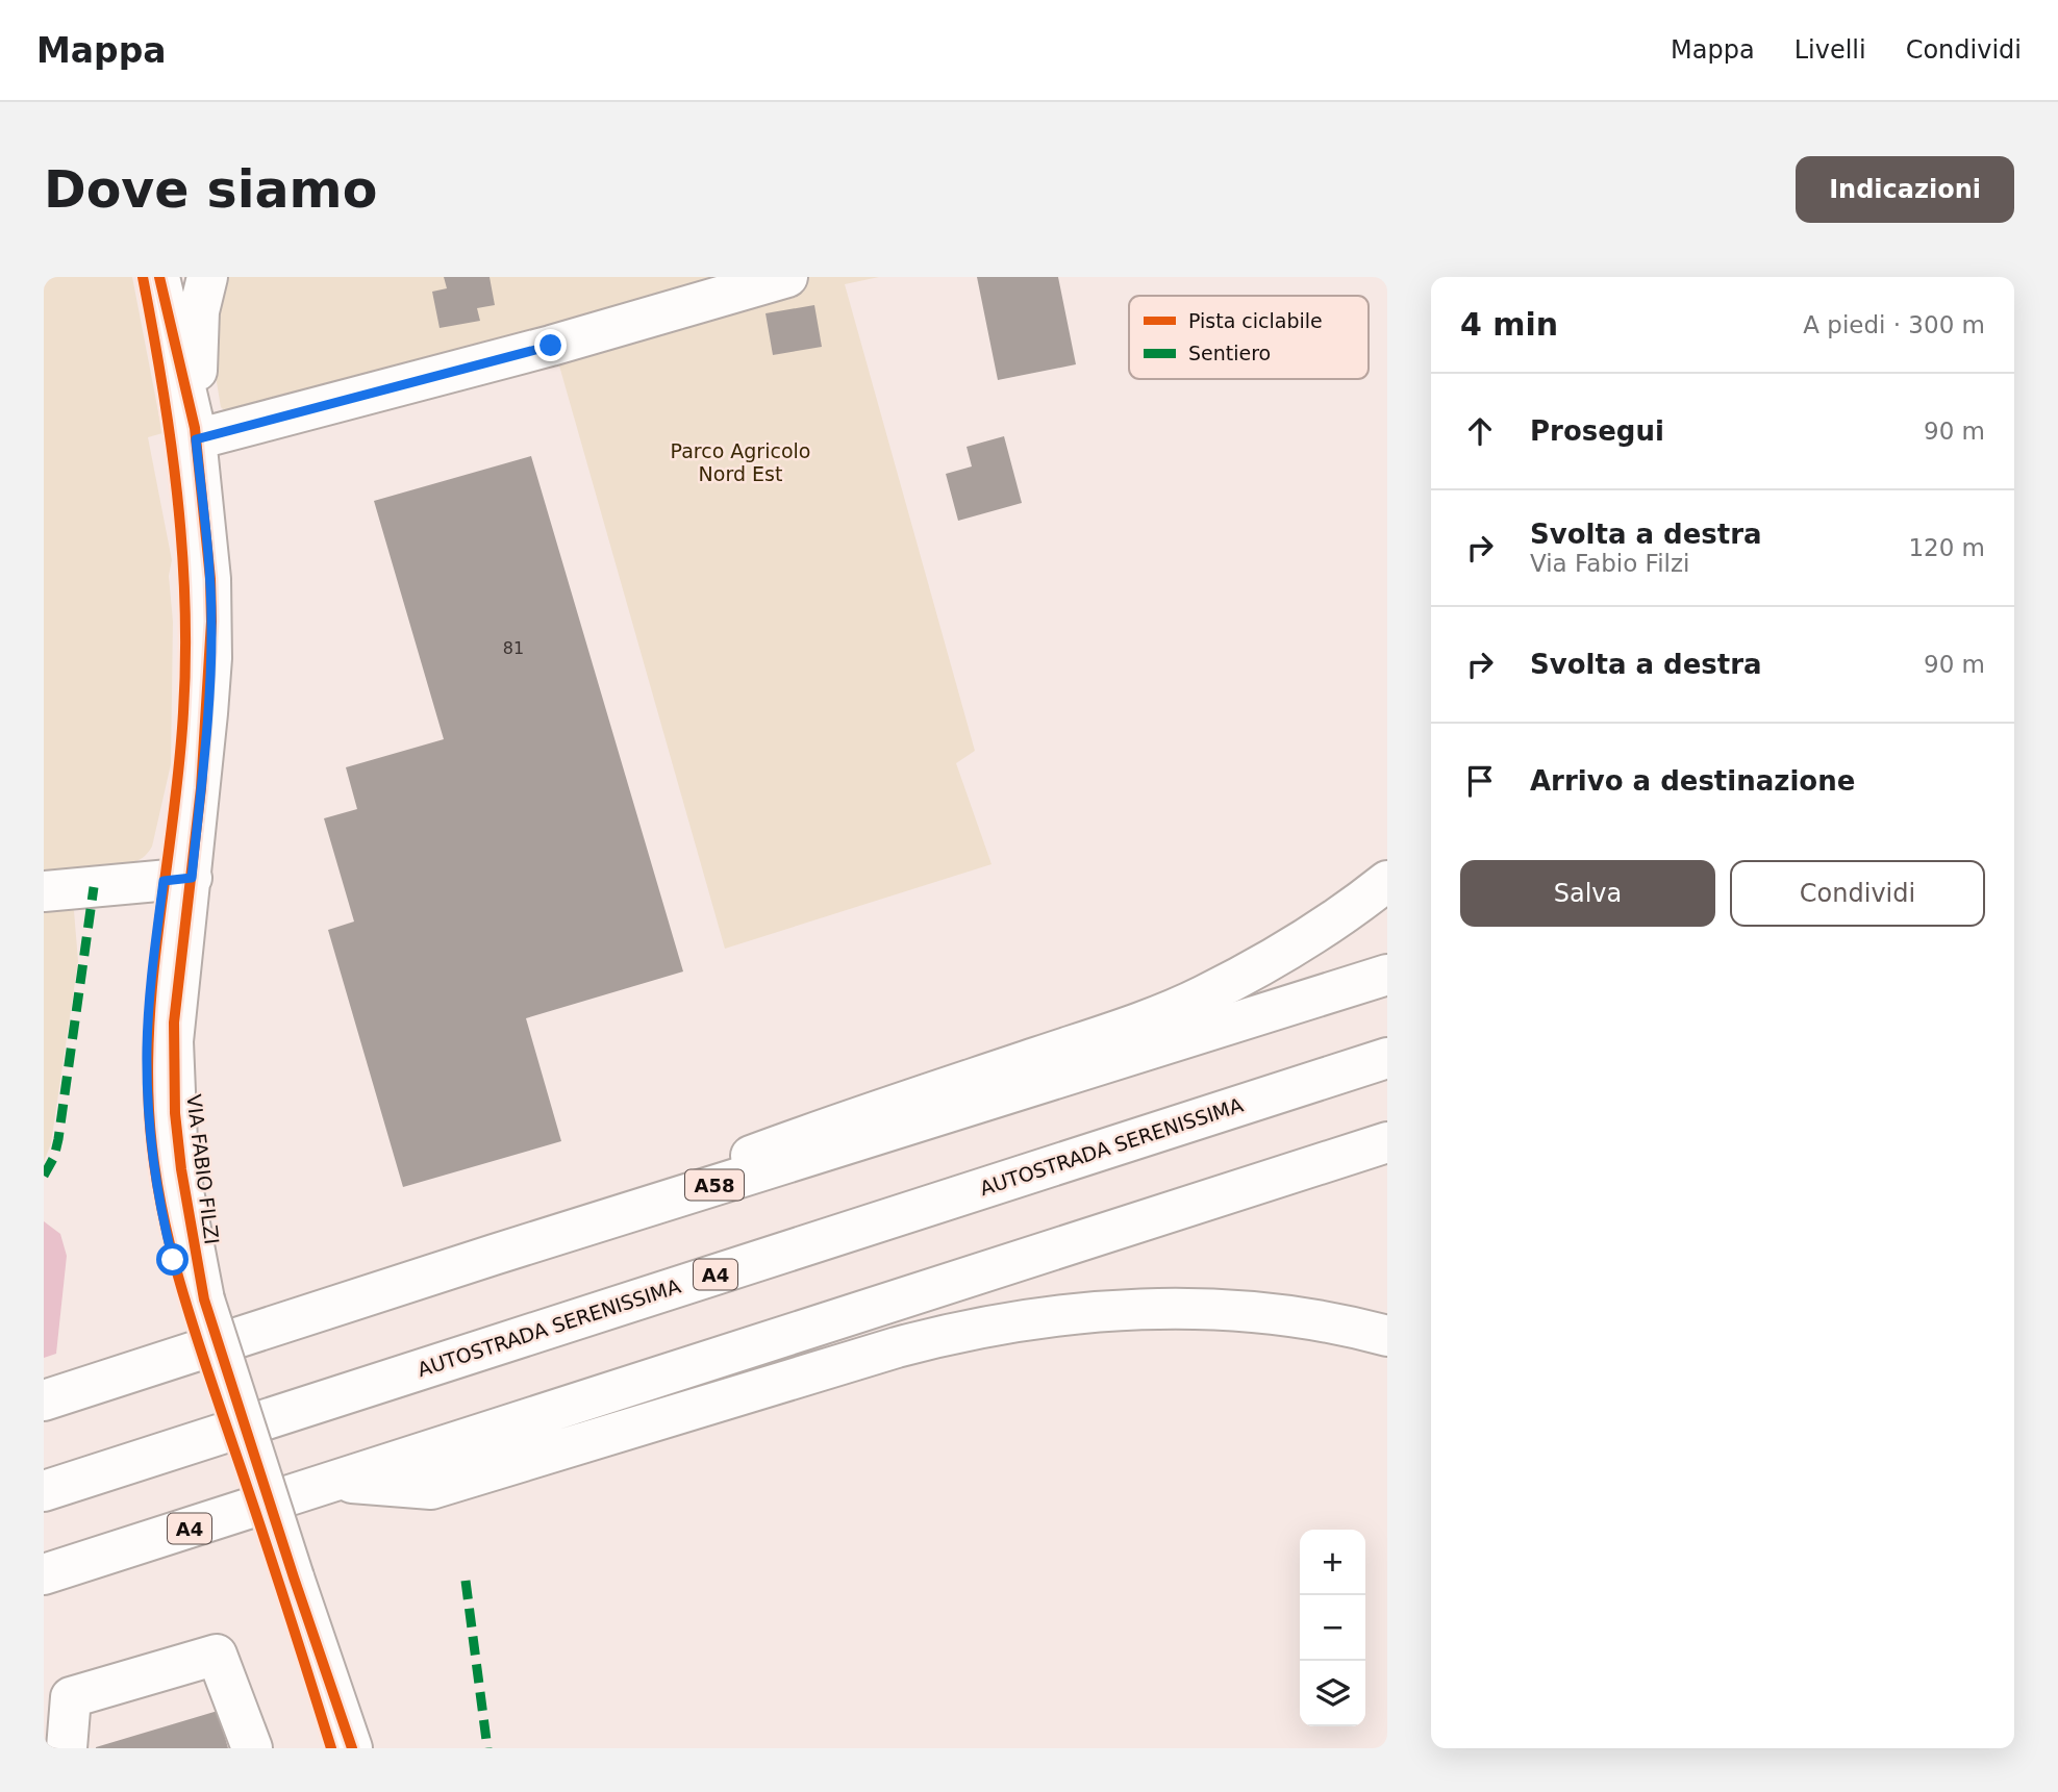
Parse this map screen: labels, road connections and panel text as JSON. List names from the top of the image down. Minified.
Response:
{"streets":{"main road":["AUTOSTRADA SERENISSIMA","VIA FABIO FILZI","A58","A4"]},"parks":["Parco Agricolo Nord Est"],"house_numbers":["81"],"legend":["Pista ciclabile","Sentiero"],"page":{"header":"Mappa","nav":["Mappa","Livelli","Condividi"],"buttons":["Indicazioni",["Salva","Condividi"]],"title":"Dove siamo","heading":["4 min","A piedi · 300 m"],"list":[["Prosegui","90 m"],["Svolta a destra","Via Fabio Filzi","120 m"],["Svolta a destra","90 m"],"Arrivo a destinazione"],"map_buttons":["+","−"]}}
